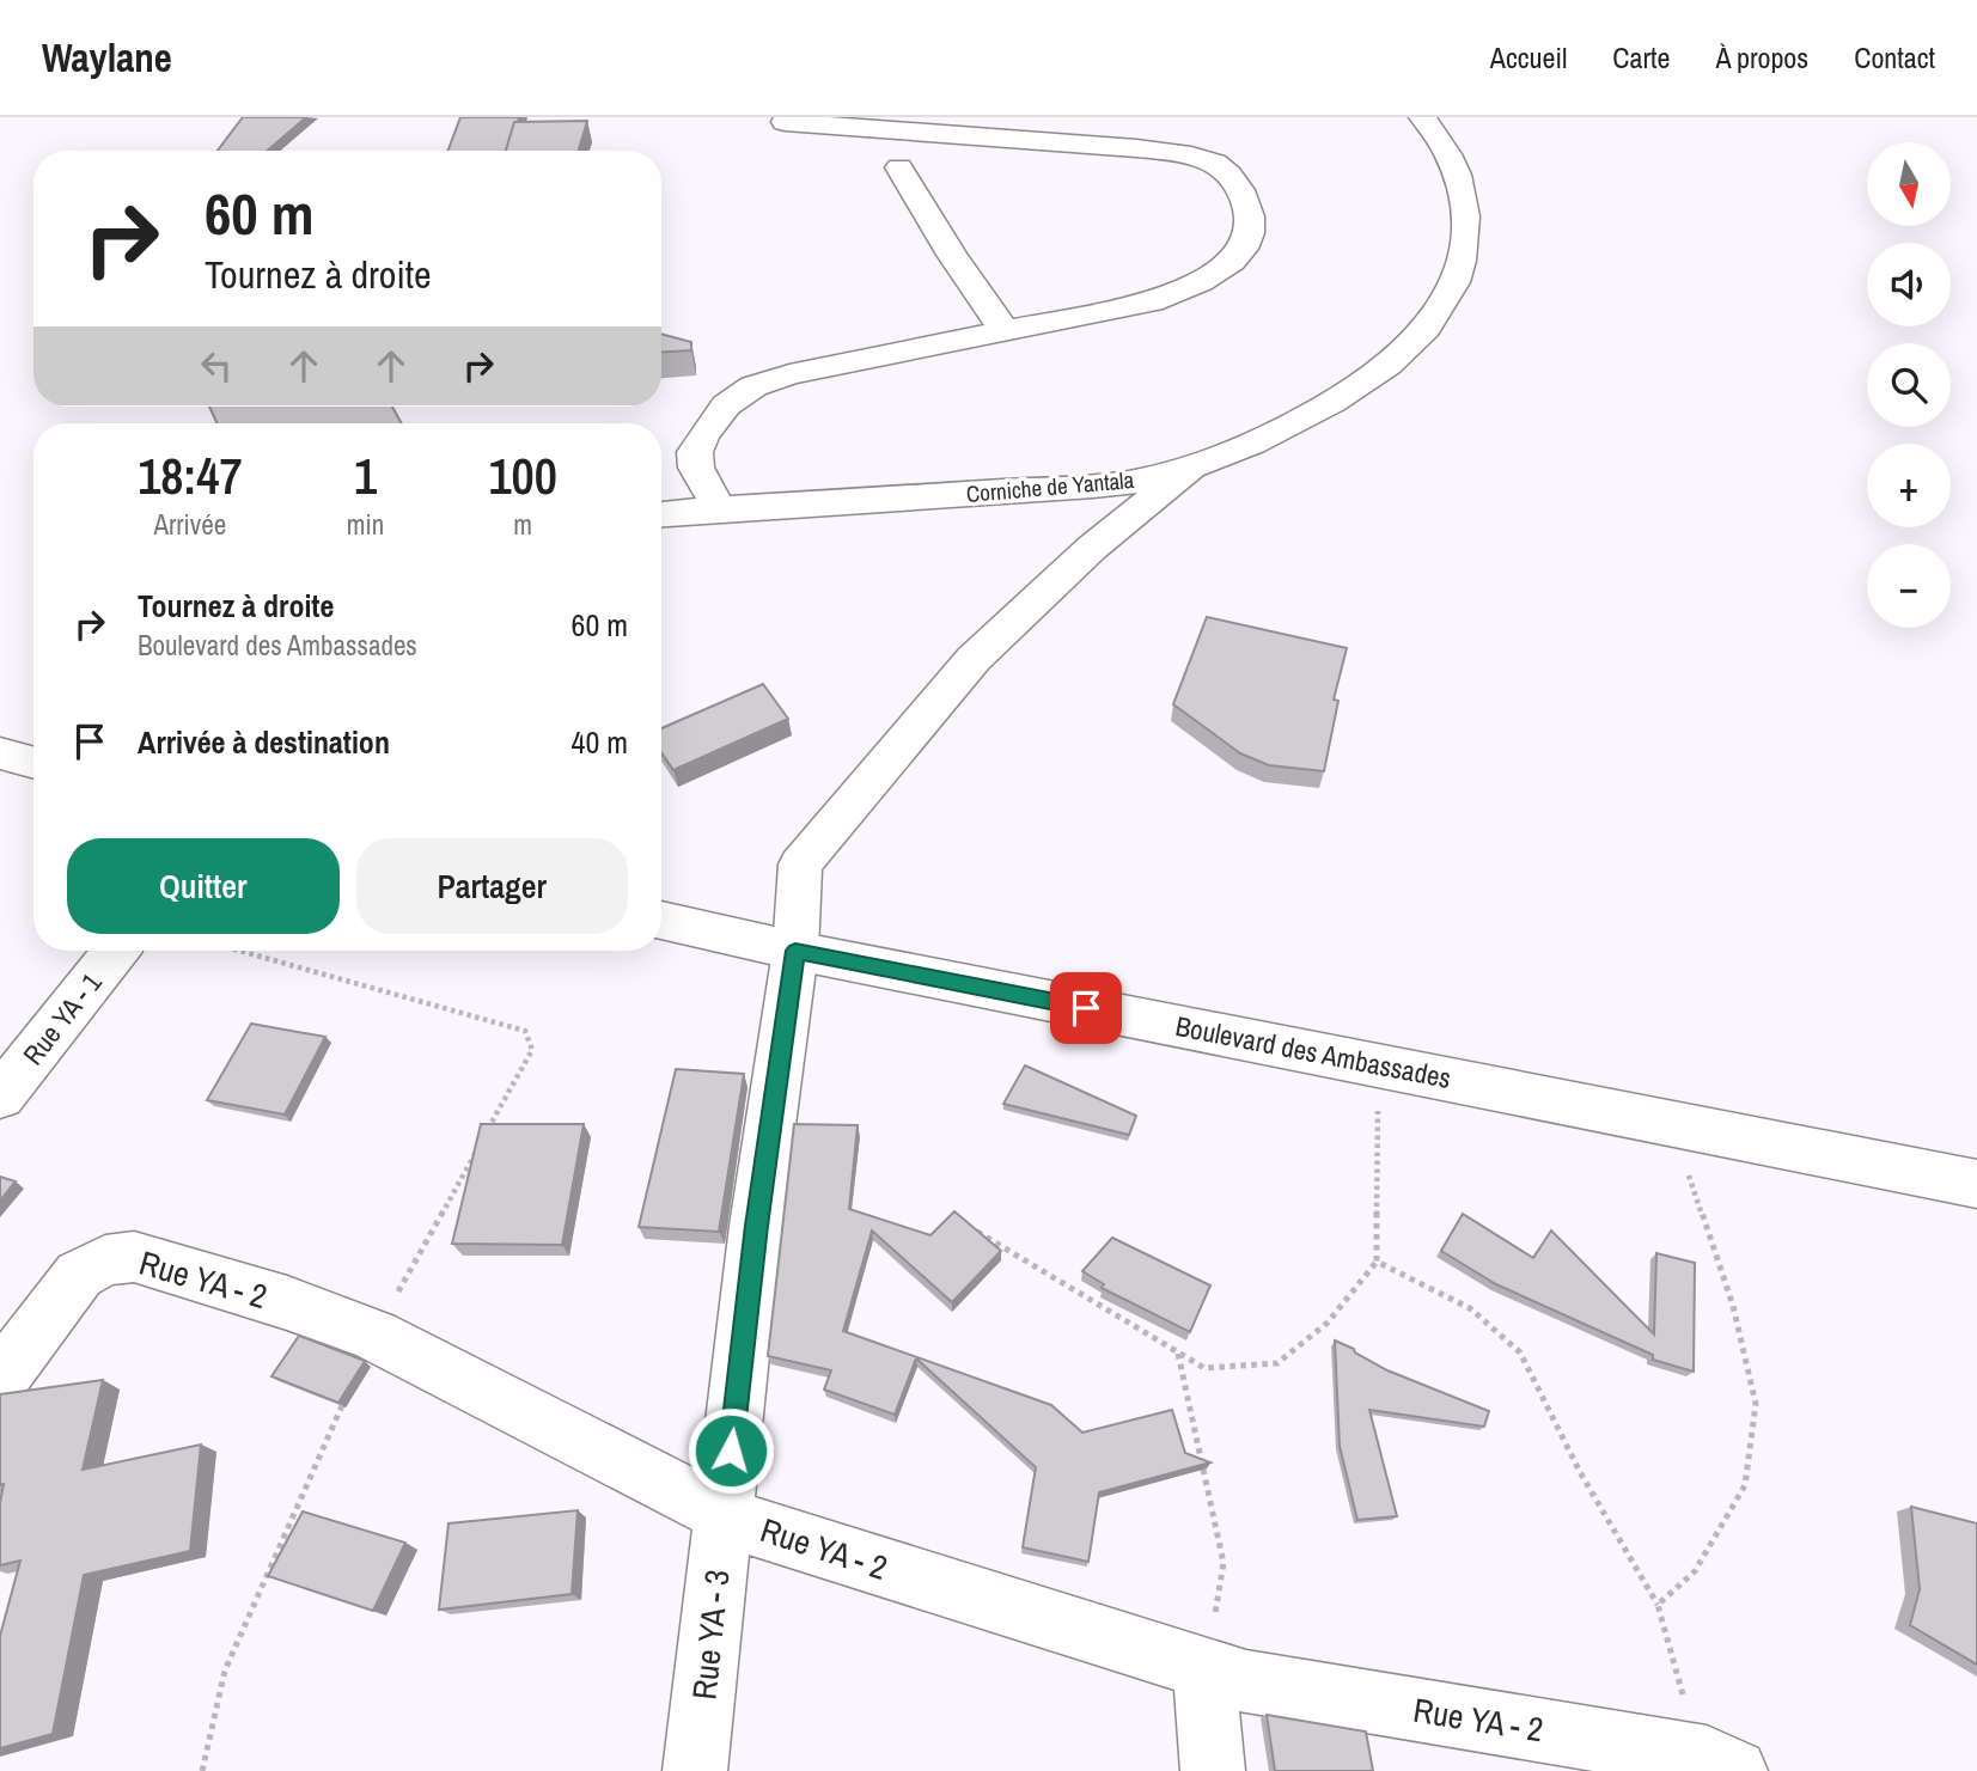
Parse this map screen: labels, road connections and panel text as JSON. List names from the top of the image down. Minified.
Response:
{"streets":{"street":["Corniche de Yantala","Rue YA - 1","Boulevard des Ambassades","Rue YA - 2","Rue YA - 3"]},"crossings":[["Corniche de Yantala","Rue YA - 3"],["Boulevard des Ambassades","Rue YA - 3"],["Rue YA - 2","Rue YA - 3"]],"north":"bottom","page":{"header":"Waylane","nav":["Accueil","Carte","À propos","Contact"],"map_buttons":["+","−"],"turn":["60 m","Tournez à droite"],"eta":["18:47","Arrivée","1","min","100","m"],"list":[{"name":"Tournez à droite","note":"Boulevard des Ambassades","value":"60 m"},{"name":"Arrivée à destination","value":"40 m"}],"buttons":["Quitter","Partager"]}}
